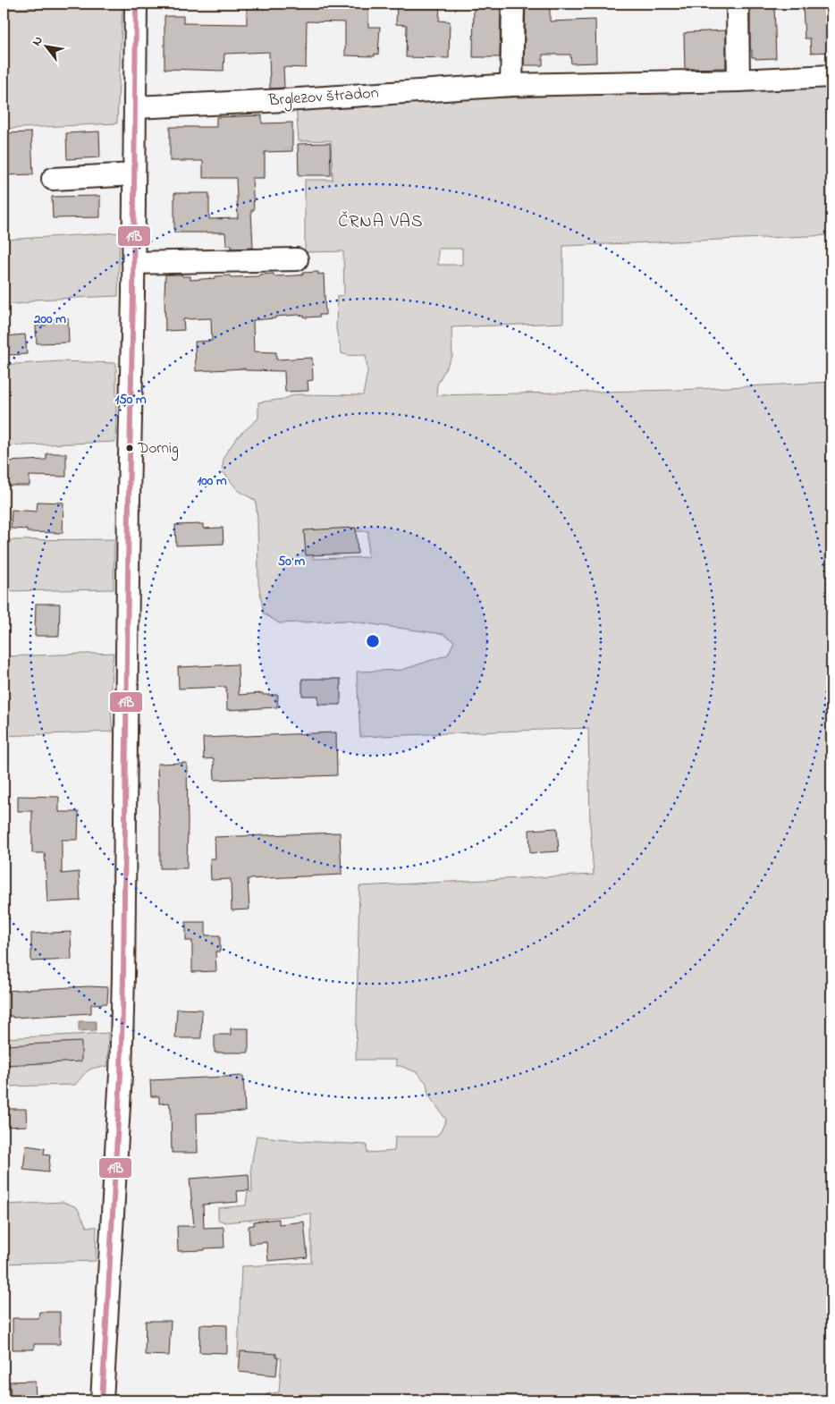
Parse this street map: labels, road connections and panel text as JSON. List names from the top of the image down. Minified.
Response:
{"streets":{"street":["Brglezov štradon"]},"districts":["ČRNA VAS"],"places":["Dornig"],"lines":["transit line 19B"],"north":"top left","rings":["200 m","150 m","100 m","50 m"]}
